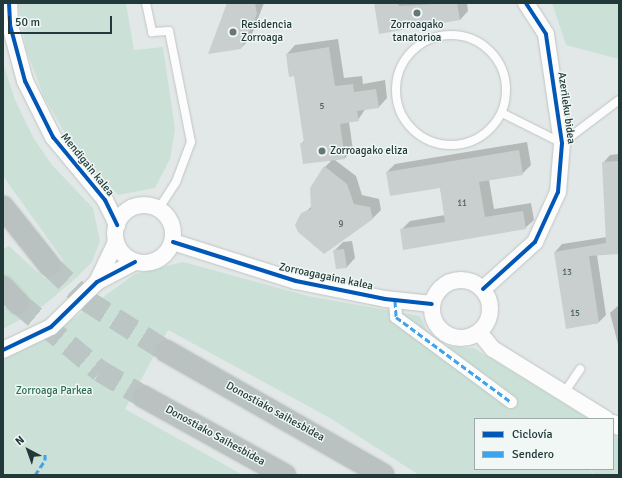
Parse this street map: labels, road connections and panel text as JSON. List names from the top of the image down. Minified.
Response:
{"streets":{"highway":["Donostiako saihesbidea","Donostiako Saihesbidea"],"street":["Azerileku bidea","Mendigain kalea","Zorroagagaina kalea"]},"crossings":[["Azerileku bidea","Zorroagagaina kalea"],["Mendigain kalea","Zorroagagaina kalea"]],"parks":["Zorroaga Parkea"],"places":["Zorroagako tanatorioa","Residencia Zorroaga","Zorroagako eliza"],"house_numbers":["5","11","9","13","15"],"legend":["Ciclovía","Sendero"],"scale_bar":"50 m","north":"top left"}
